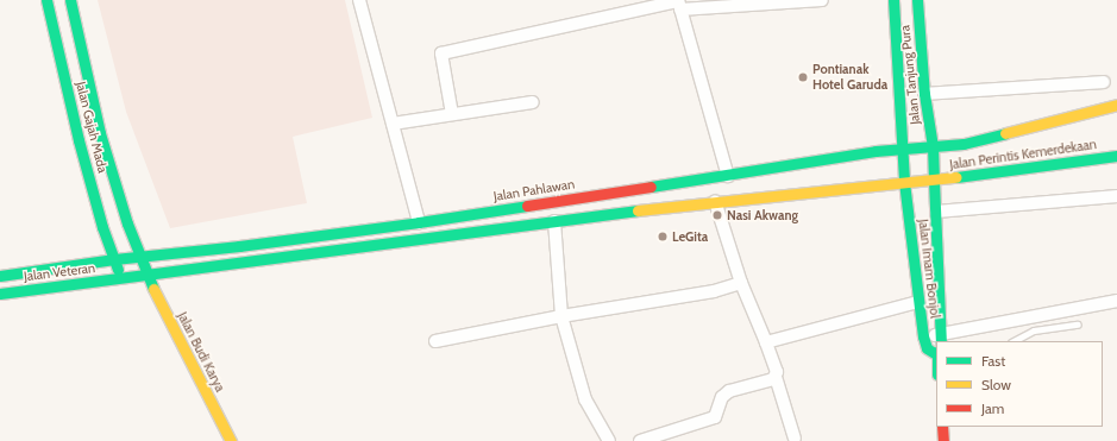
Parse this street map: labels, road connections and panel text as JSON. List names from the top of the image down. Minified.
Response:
{"streets":{"main road":["Jalan Tanjung Pura","Jalan Gajah Mada","Jalan Perintis Kemerdekaan","Jalan Pahlawan","Jalan Imam Bonjol","Jalan Veteran","Jalan Budi Karya"]},"crossings":[["Jalan Tanjung Pura","Jalan Perintis Kemerdekaan"],["Jalan Tanjung Pura","Jalan Pahlawan"],["Jalan Tanjung Pura","Jalan Imam Bonjol"],["Jalan Gajah Mada","Jalan Pahlawan"],["Jalan Gajah Mada","Jalan Veteran"],["Jalan Gajah Mada","Jalan Budi Karya"],["Jalan Perintis Kemerdekaan","Jalan Pahlawan"],["Jalan Perintis Kemerdekaan","Jalan Imam Bonjol"],["Jalan Pahlawan","Jalan Veteran"],["Jalan Veteran","Jalan Budi Karya"]],"places":["Pontianak Hotel Garuda","Nasi Akwang","LeGita"],"legend":["Fast","Slow","Jam"]}
